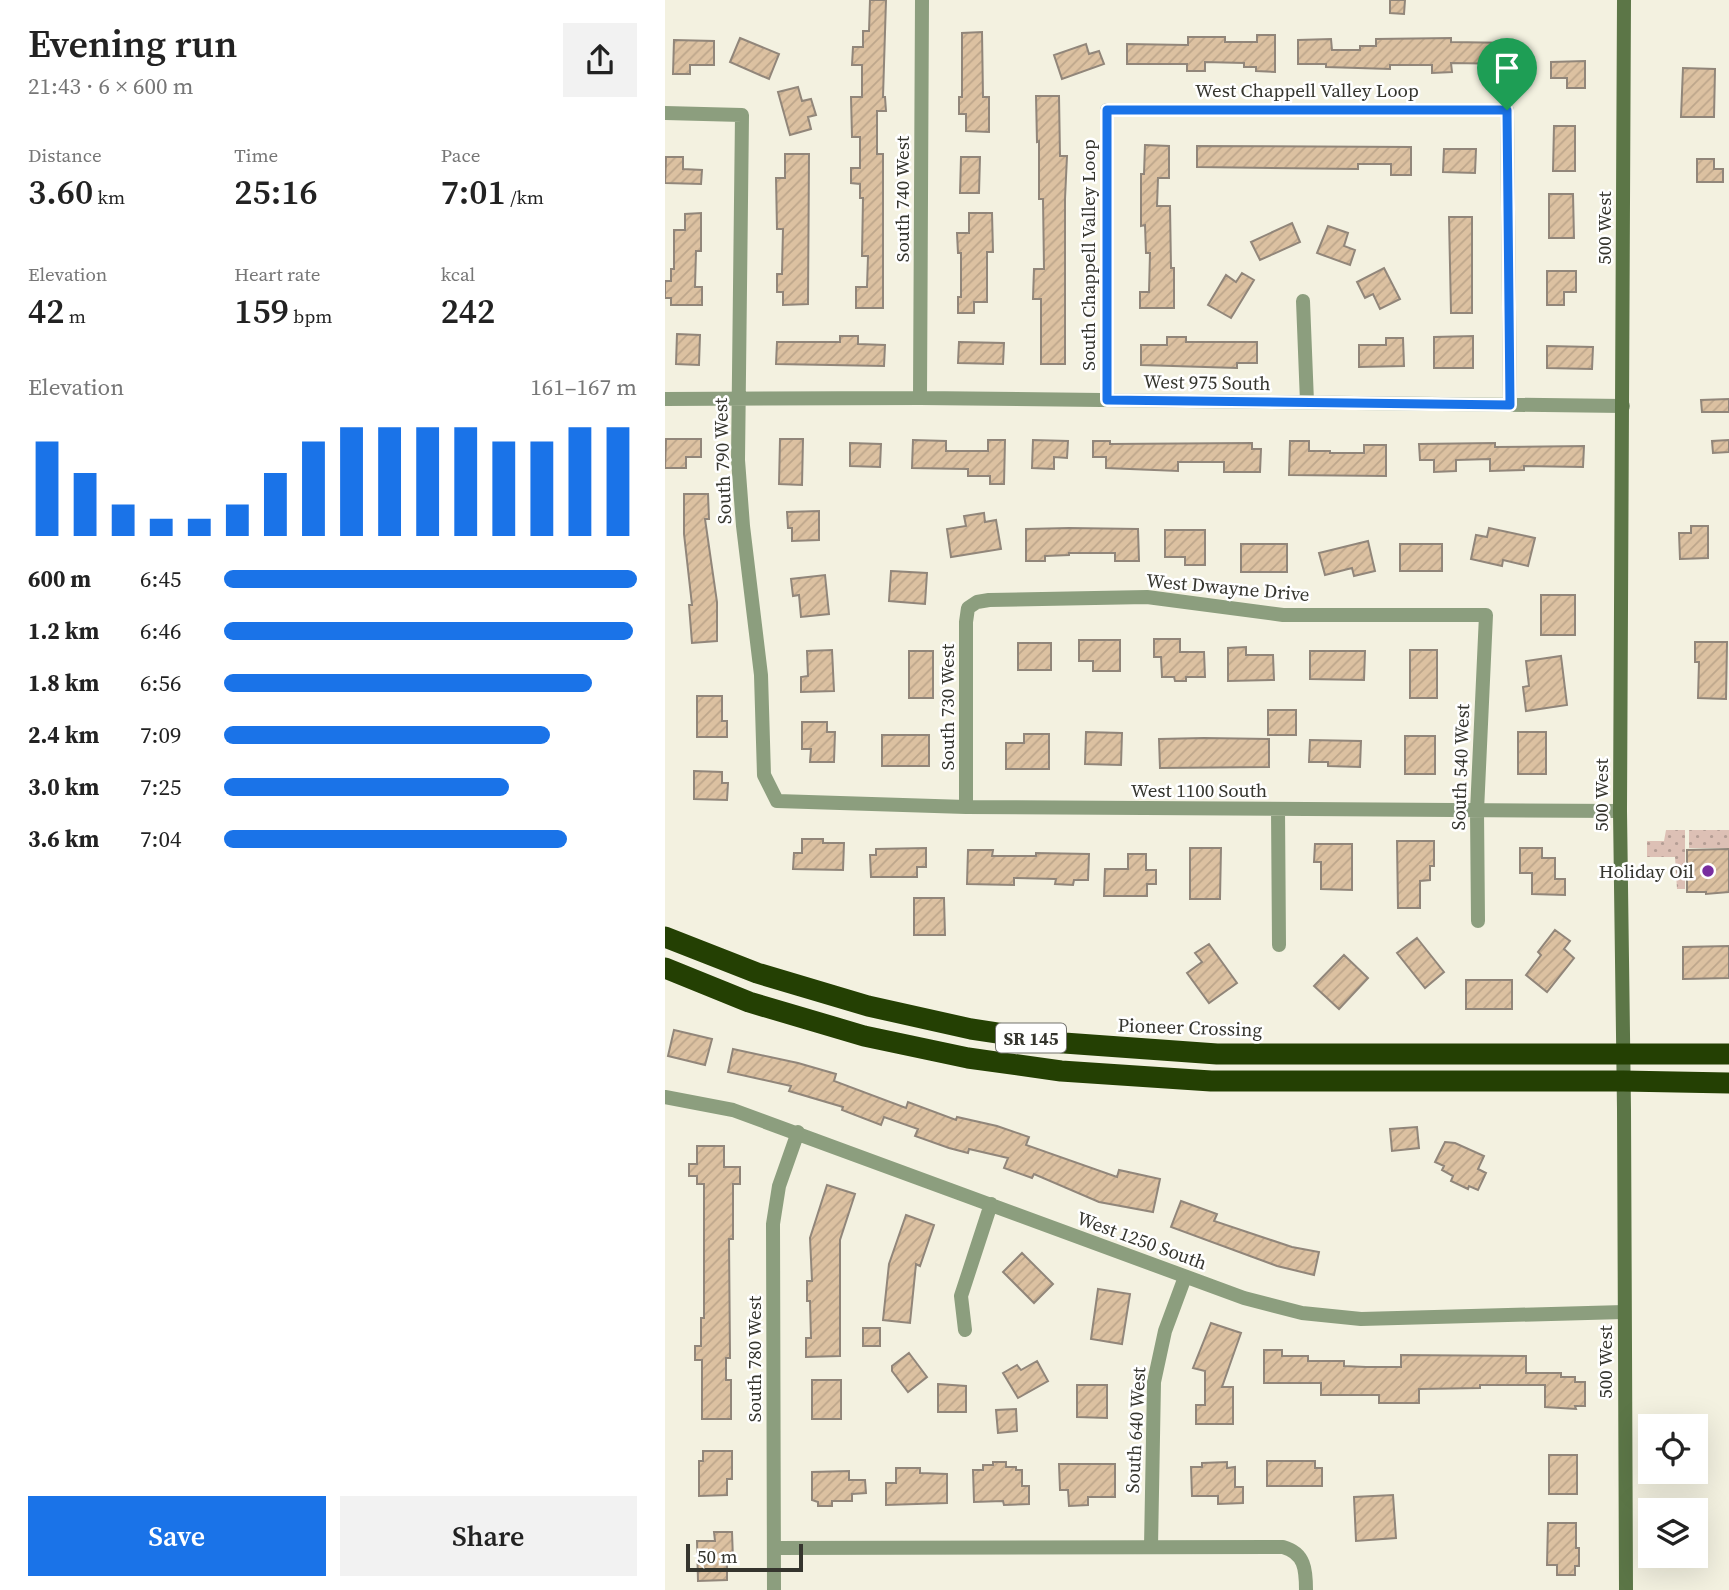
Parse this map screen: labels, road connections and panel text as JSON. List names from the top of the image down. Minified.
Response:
{"streets":{"highway":["Pioneer Crossing","SR 145"],"street":["West Chappell Valley Loop","South 740 West","500 West","South Chappell Valley Loop","West 975 South","South 790 West","West Dwayne Drive","South 730 West","South 540 West","West 1100 South","West 1250 South","South 780 West","South 640 West"]},"crossings":[["West Chappell Valley Loop","South Chappell Valley Loop"],["West Chappell Valley Loop","West 975 South"],["South 740 West","West 975 South"],["500 West","West 975 South"],["500 West","West 1100 South"],["500 West","Pioneer Crossing"],["500 West","SR 145"],["500 West","West 1250 South"],["South Chappell Valley Loop","West 975 South"],["West 975 South","South 790 West"],["South 790 West","West 1100 South"],["West Dwayne Drive","South 730 West"],["West Dwayne Drive","South 540 West"],["South 730 West","West 1100 South"],["South 540 West","West 1100 South"],["West 1250 South","South 780 West"],["West 1250 South","South 640 West"]],"places":["Holiday Oil"],"scale_bar":"50 m","page":{"heading":["Evening run","21:43 · 6 × 600 m"],"stats":[["Distance","3.60 km"],["Time","25:16"],["Pace","7:01 /km"],["Elevation","42 m"],["Heart rate","159 bpm"],["kcal","242"]],"chart":["Elevation","161–167 m"],"list":[{"name":"600 m","note":"6:45"},{"name":"1.2 km","note":"6:46"},{"name":"1.8 km","note":"6:56"},{"name":"2.4 km","note":"7:09"},{"name":"3.0 km","note":"7:25"},{"name":"3.6 km","note":"7:04"}],"buttons":["Save","Share"],"scale":"50 m"}}
